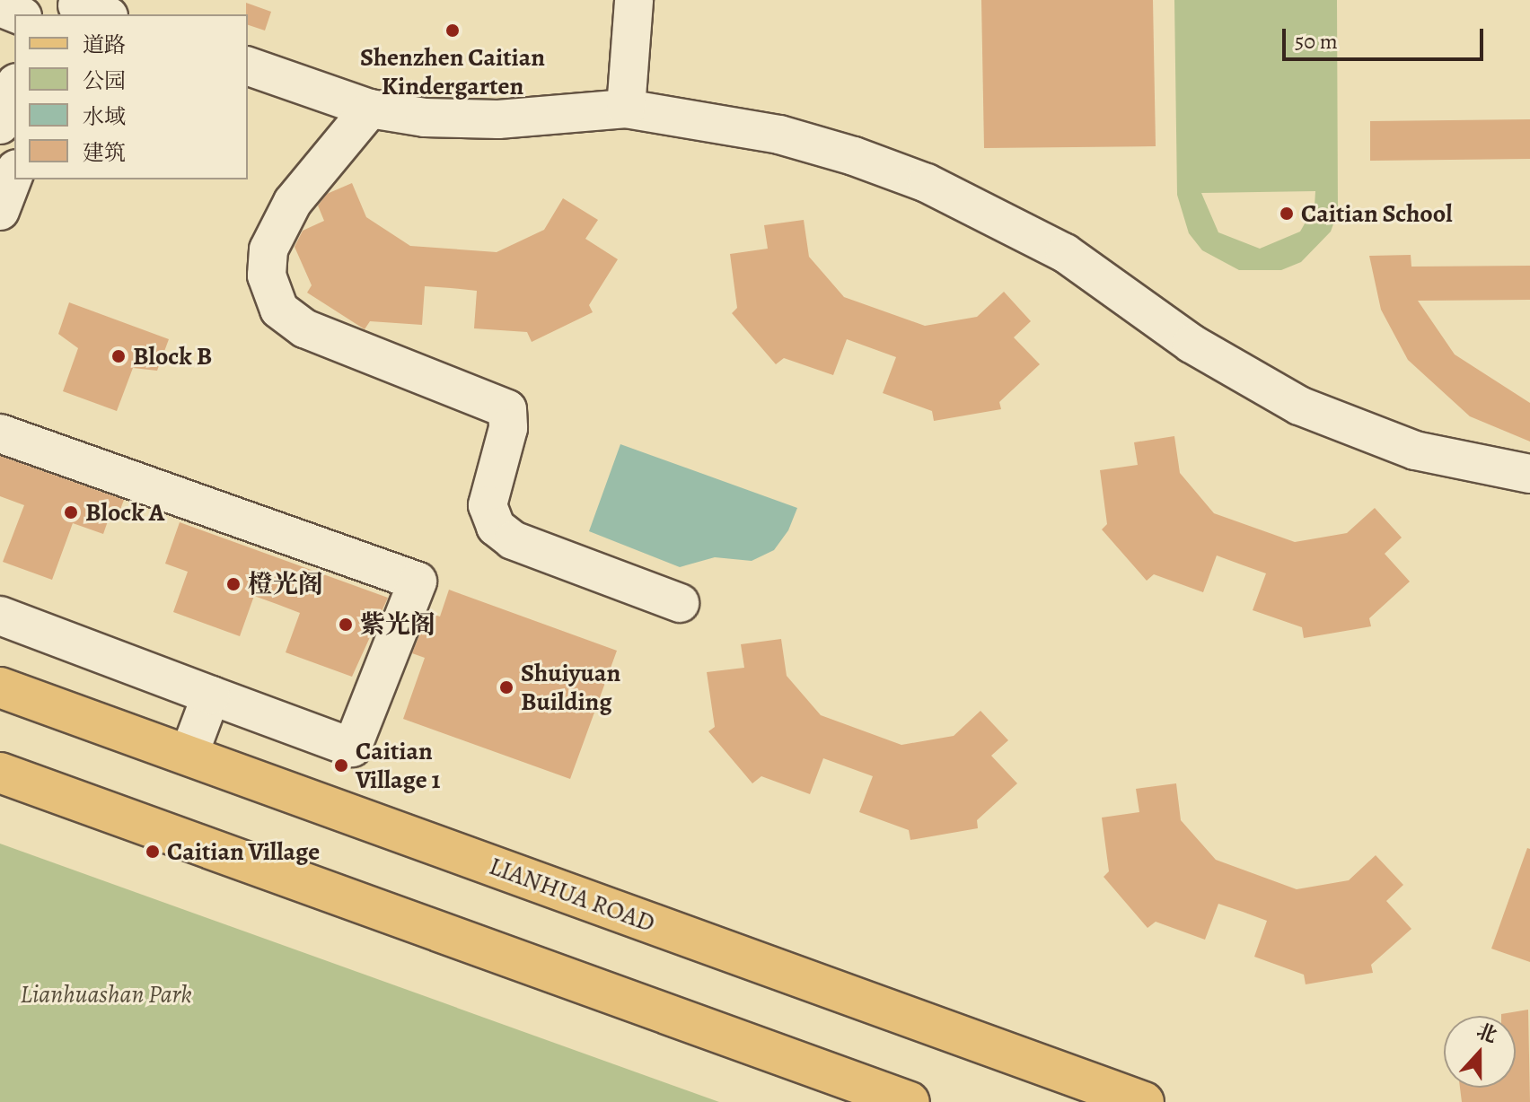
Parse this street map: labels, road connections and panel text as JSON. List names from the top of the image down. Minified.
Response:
{"streets":{"main road":["LIANHUA ROAD"]},"parks":["Lianhuashan Park"],"places":["Shenzhen Caitian Kindergarten","Caitian School","Block B","Block A","橙光阁","紫光阁","Shuiyuan Building","Caitian Village 1","Caitian Village"],"legend":["道路","公园","水域","建筑"],"scale_bar":"50 m","north":"top"}
